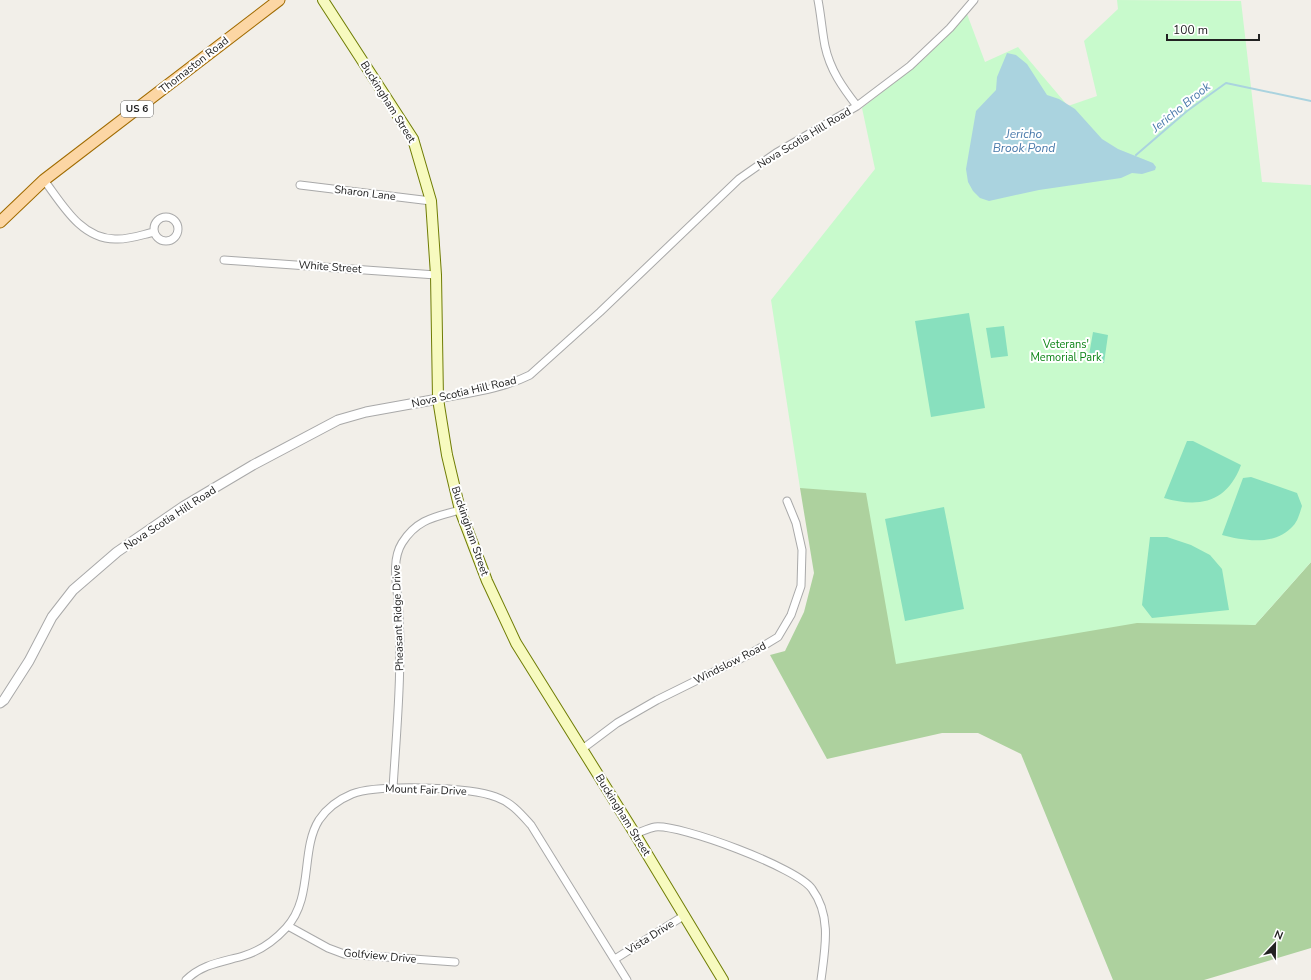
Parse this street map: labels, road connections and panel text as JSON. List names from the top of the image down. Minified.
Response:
{"streets":{"main road":["Thomaston Road","Buckingham Street","US 6"],"street":["Nova Scotia Hill Road","Sharon Lane","White Street","Pheasant Ridge Drive","Windslow Road","Mount Fair Drive","Vista Drive","Golfview Drive"]},"crossings":[["Buckingham Street","Nova Scotia Hill Road"],["Buckingham Street","Sharon Lane"],["Buckingham Street","White Street"],["Buckingham Street","Pheasant Ridge Drive"],["Buckingham Street","Windslow Road"],["Buckingham Street","Vista Drive"],["Pheasant Ridge Drive","Mount Fair Drive"],["Mount Fair Drive","Vista Drive"],["Mount Fair Drive","Golfview Drive"]],"water":["Jericho Brook","Jericho Brook Pond"],"parks":["Veterans' Memorial Park"],"scale_bar":"100 m","north":"top"}
